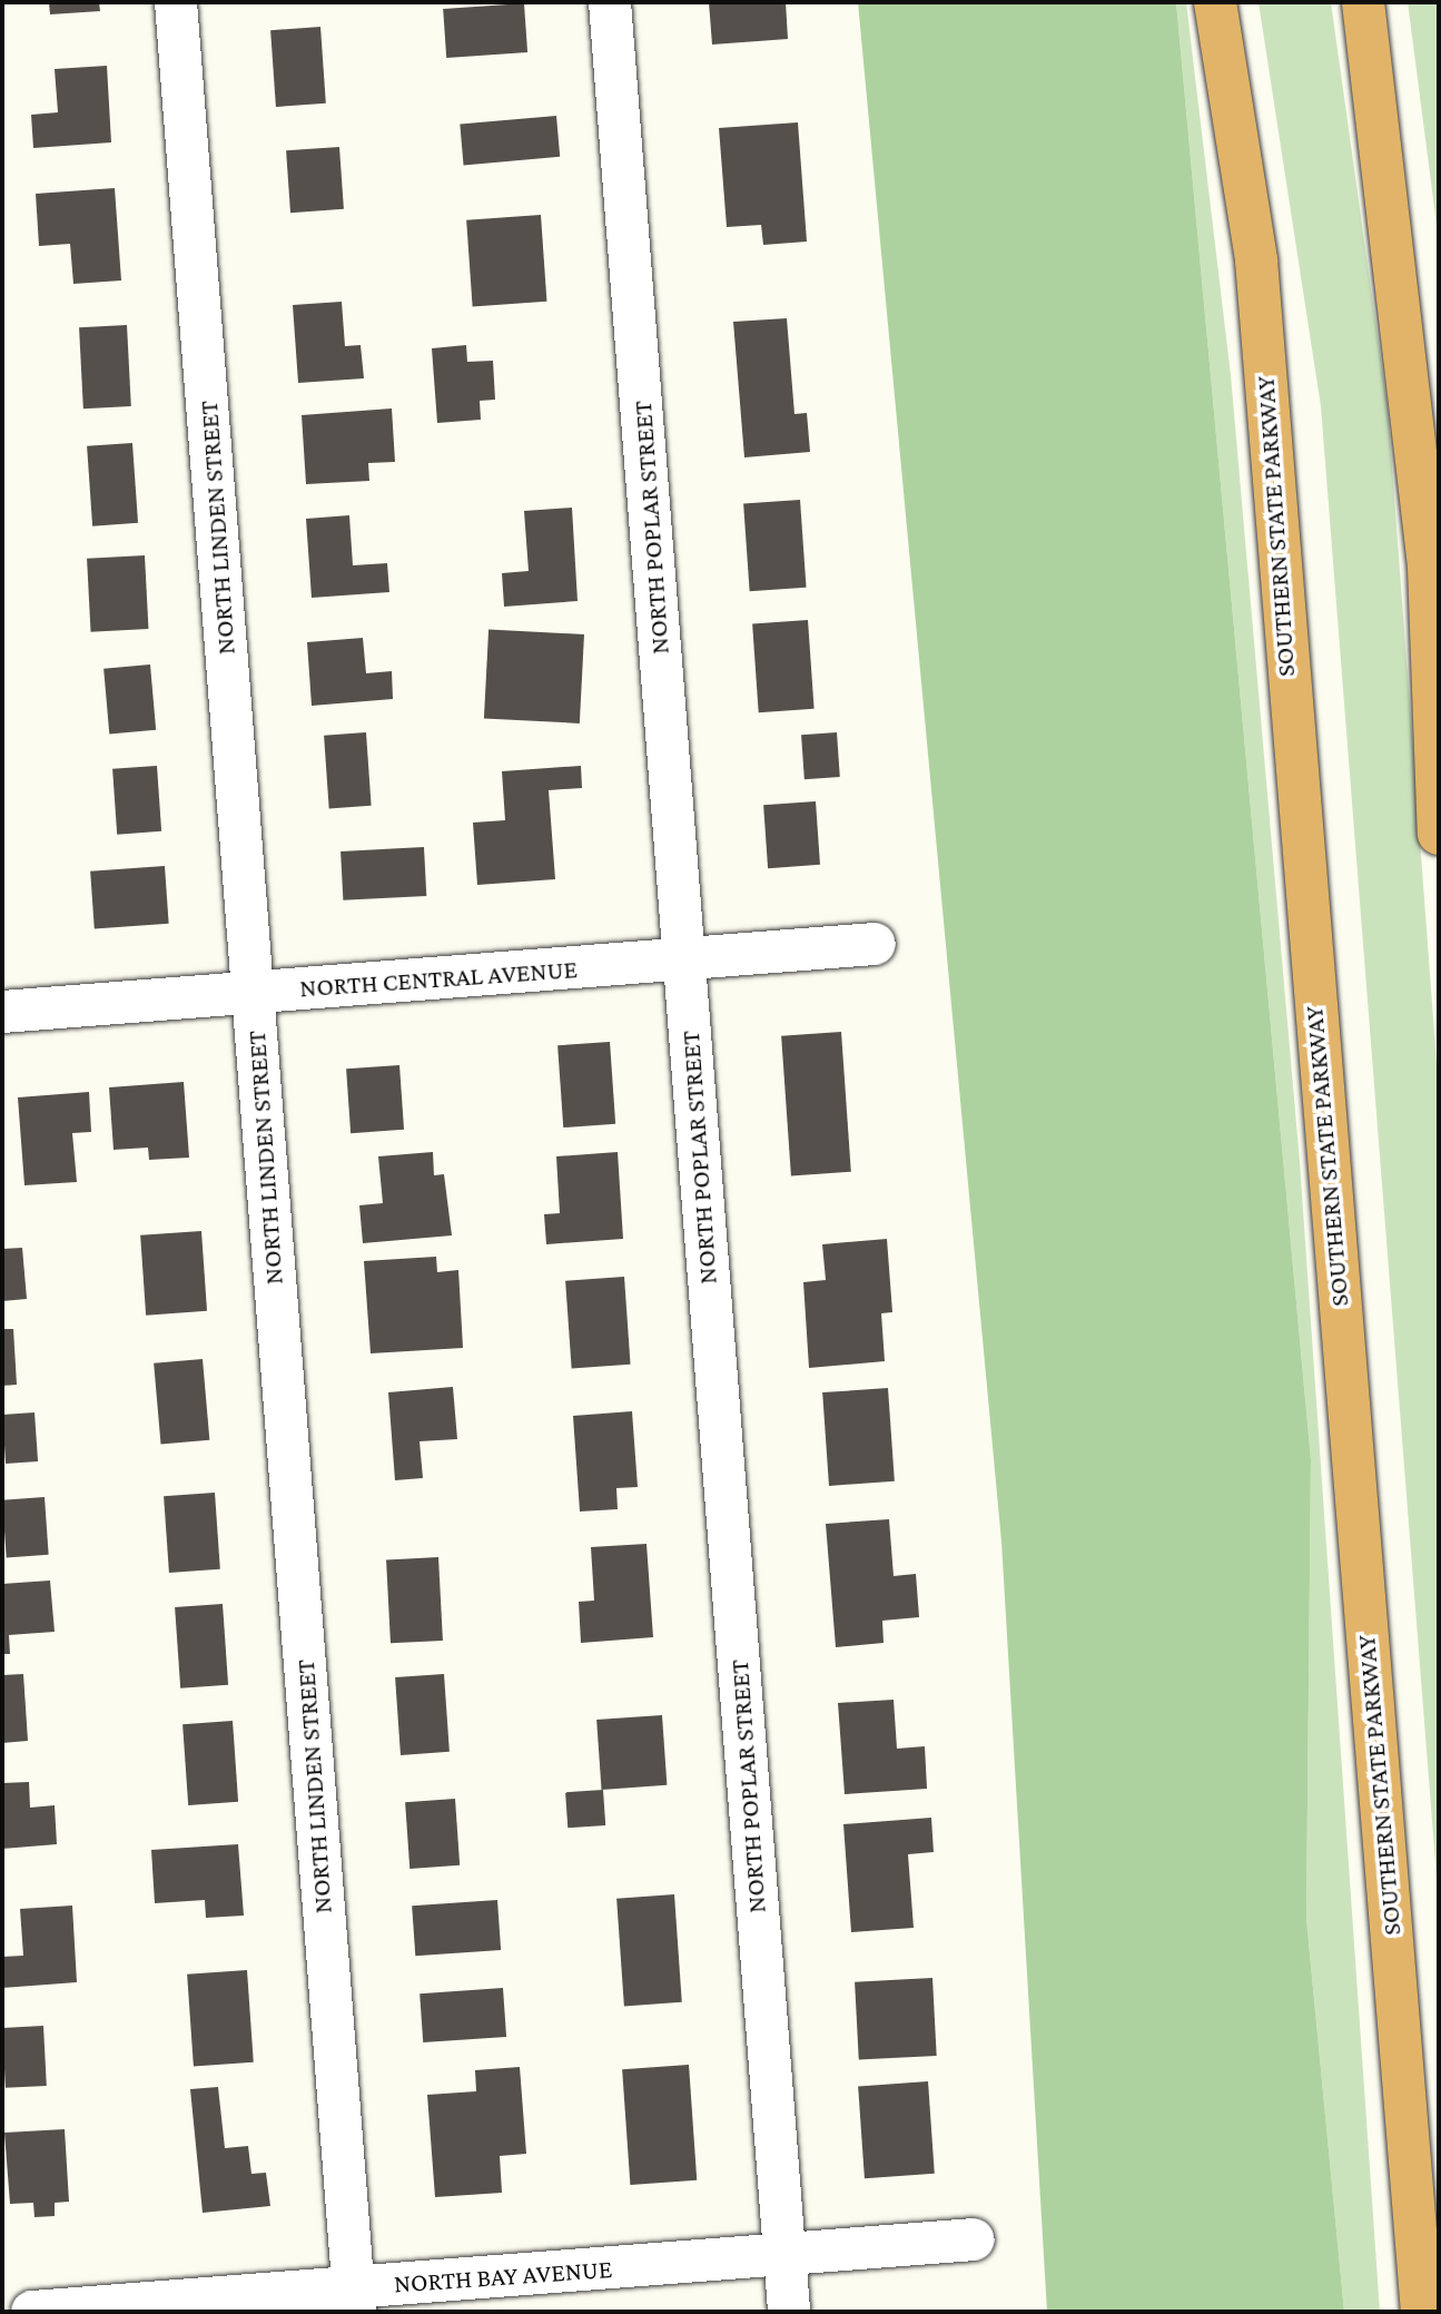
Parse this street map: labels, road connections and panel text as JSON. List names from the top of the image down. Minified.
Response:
{"streets":{"highway":["SOUTHERN STATE PARKWAY"],"street":["NORTH LINDEN STREET","NORTH POPLAR STREET","NORTH CENTRAL AVENUE","NORTH BAY AVENUE"]},"crossings":[["NORTH LINDEN STREET","NORTH CENTRAL AVENUE"],["NORTH LINDEN STREET","NORTH BAY AVENUE"],["NORTH POPLAR STREET","NORTH CENTRAL AVENUE"],["NORTH POPLAR STREET","NORTH BAY AVENUE"]]}
